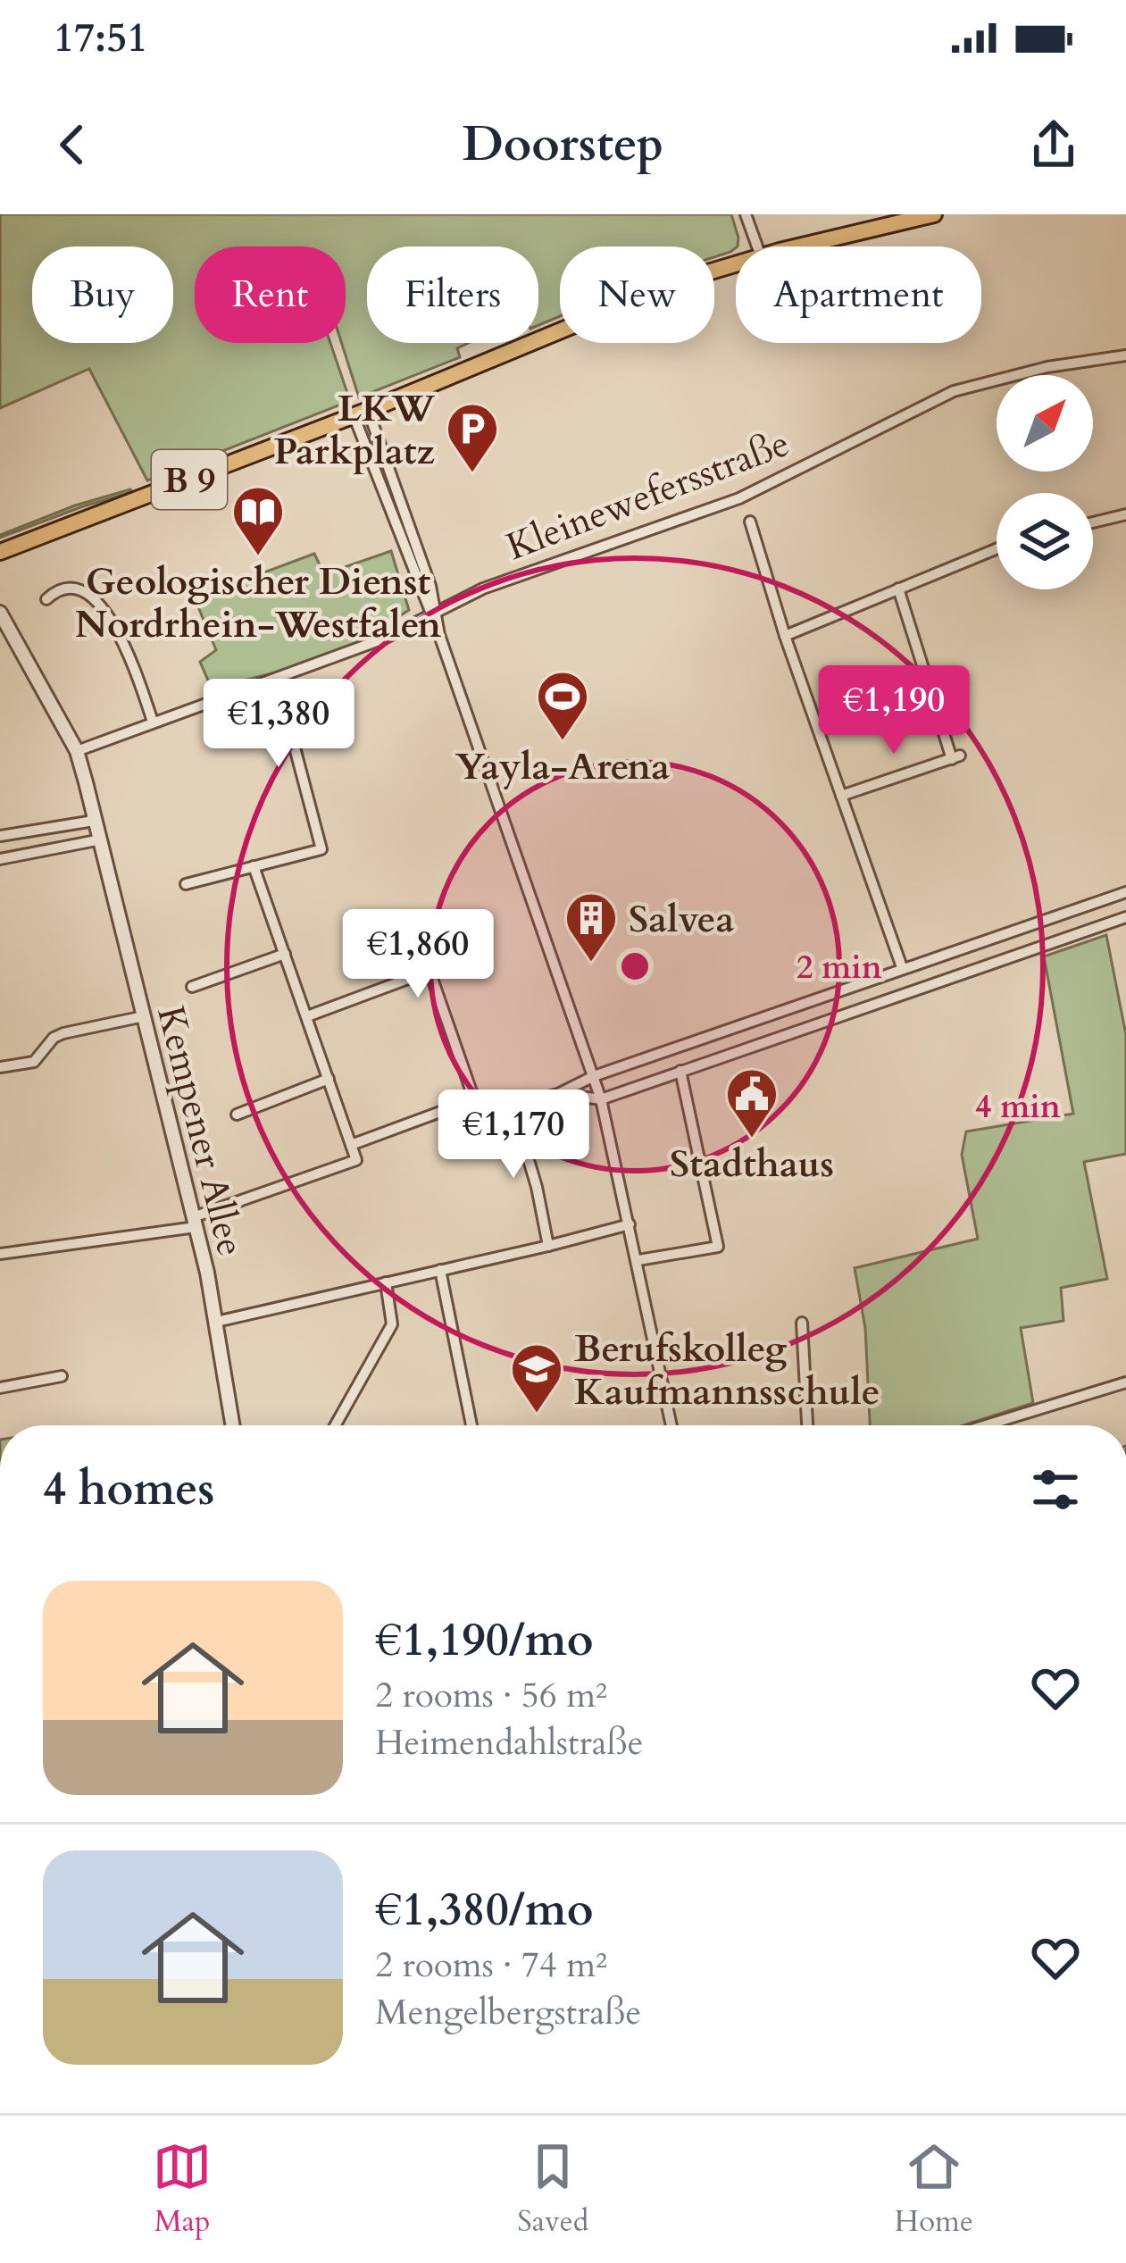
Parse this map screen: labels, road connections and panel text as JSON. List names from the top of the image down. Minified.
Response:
{"streets":{"main road":["B 9"],"street":["Kleinewefersstraße","Kempener Allee"]},"crossings":[["Kleinewefersstraße","Kempener Allee"]],"places":{"parking":["LKW Parkplatz"],"library":["Geologischer Dienst Nordrhein-Westfalen"],"sports":["Yayla-Arena"],"building":["Salvea"],"public building":["Stadthaus"],"school or university":["Berufskolleg Kaufmannsschule"]},"north":"top right","page":{"status":"17:51","header":"Doorstep","chip":["Buy","Rent","Filters","New","Apartment"],"price":["€1,190","€1,380","€1,860","€1,170"],"heading":"4 homes","list":[{"name":"€1,190/mo","note":"2 rooms · 56 m² · Heimendahlstraße"},{"name":"€1,380/mo","note":"2 rooms · 74 m² · Mengelbergstraße"}],"tabs":["Map","Saved","Home"]},"rings":["2 min","4 min"]}
